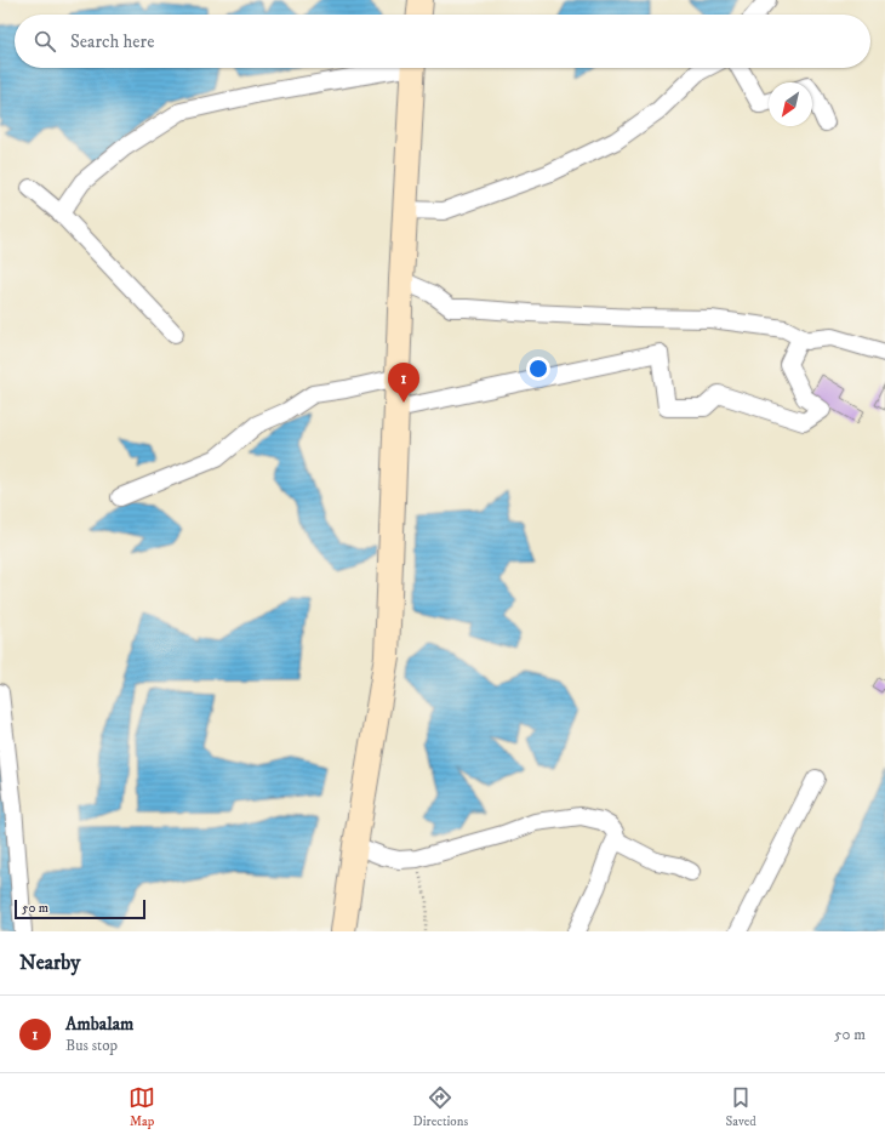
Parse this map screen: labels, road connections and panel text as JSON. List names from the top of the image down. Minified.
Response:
{"scale_bar":"50 m","north":"bottom left","page":{"search":"Search here","pins":"1","scale":"50 m","heading":"Nearby","list":[{"mark":"1","name":"Ambalam","note":"Bus stop","value":"50 m"}],"nav":["Map","Directions","Saved"]}}
